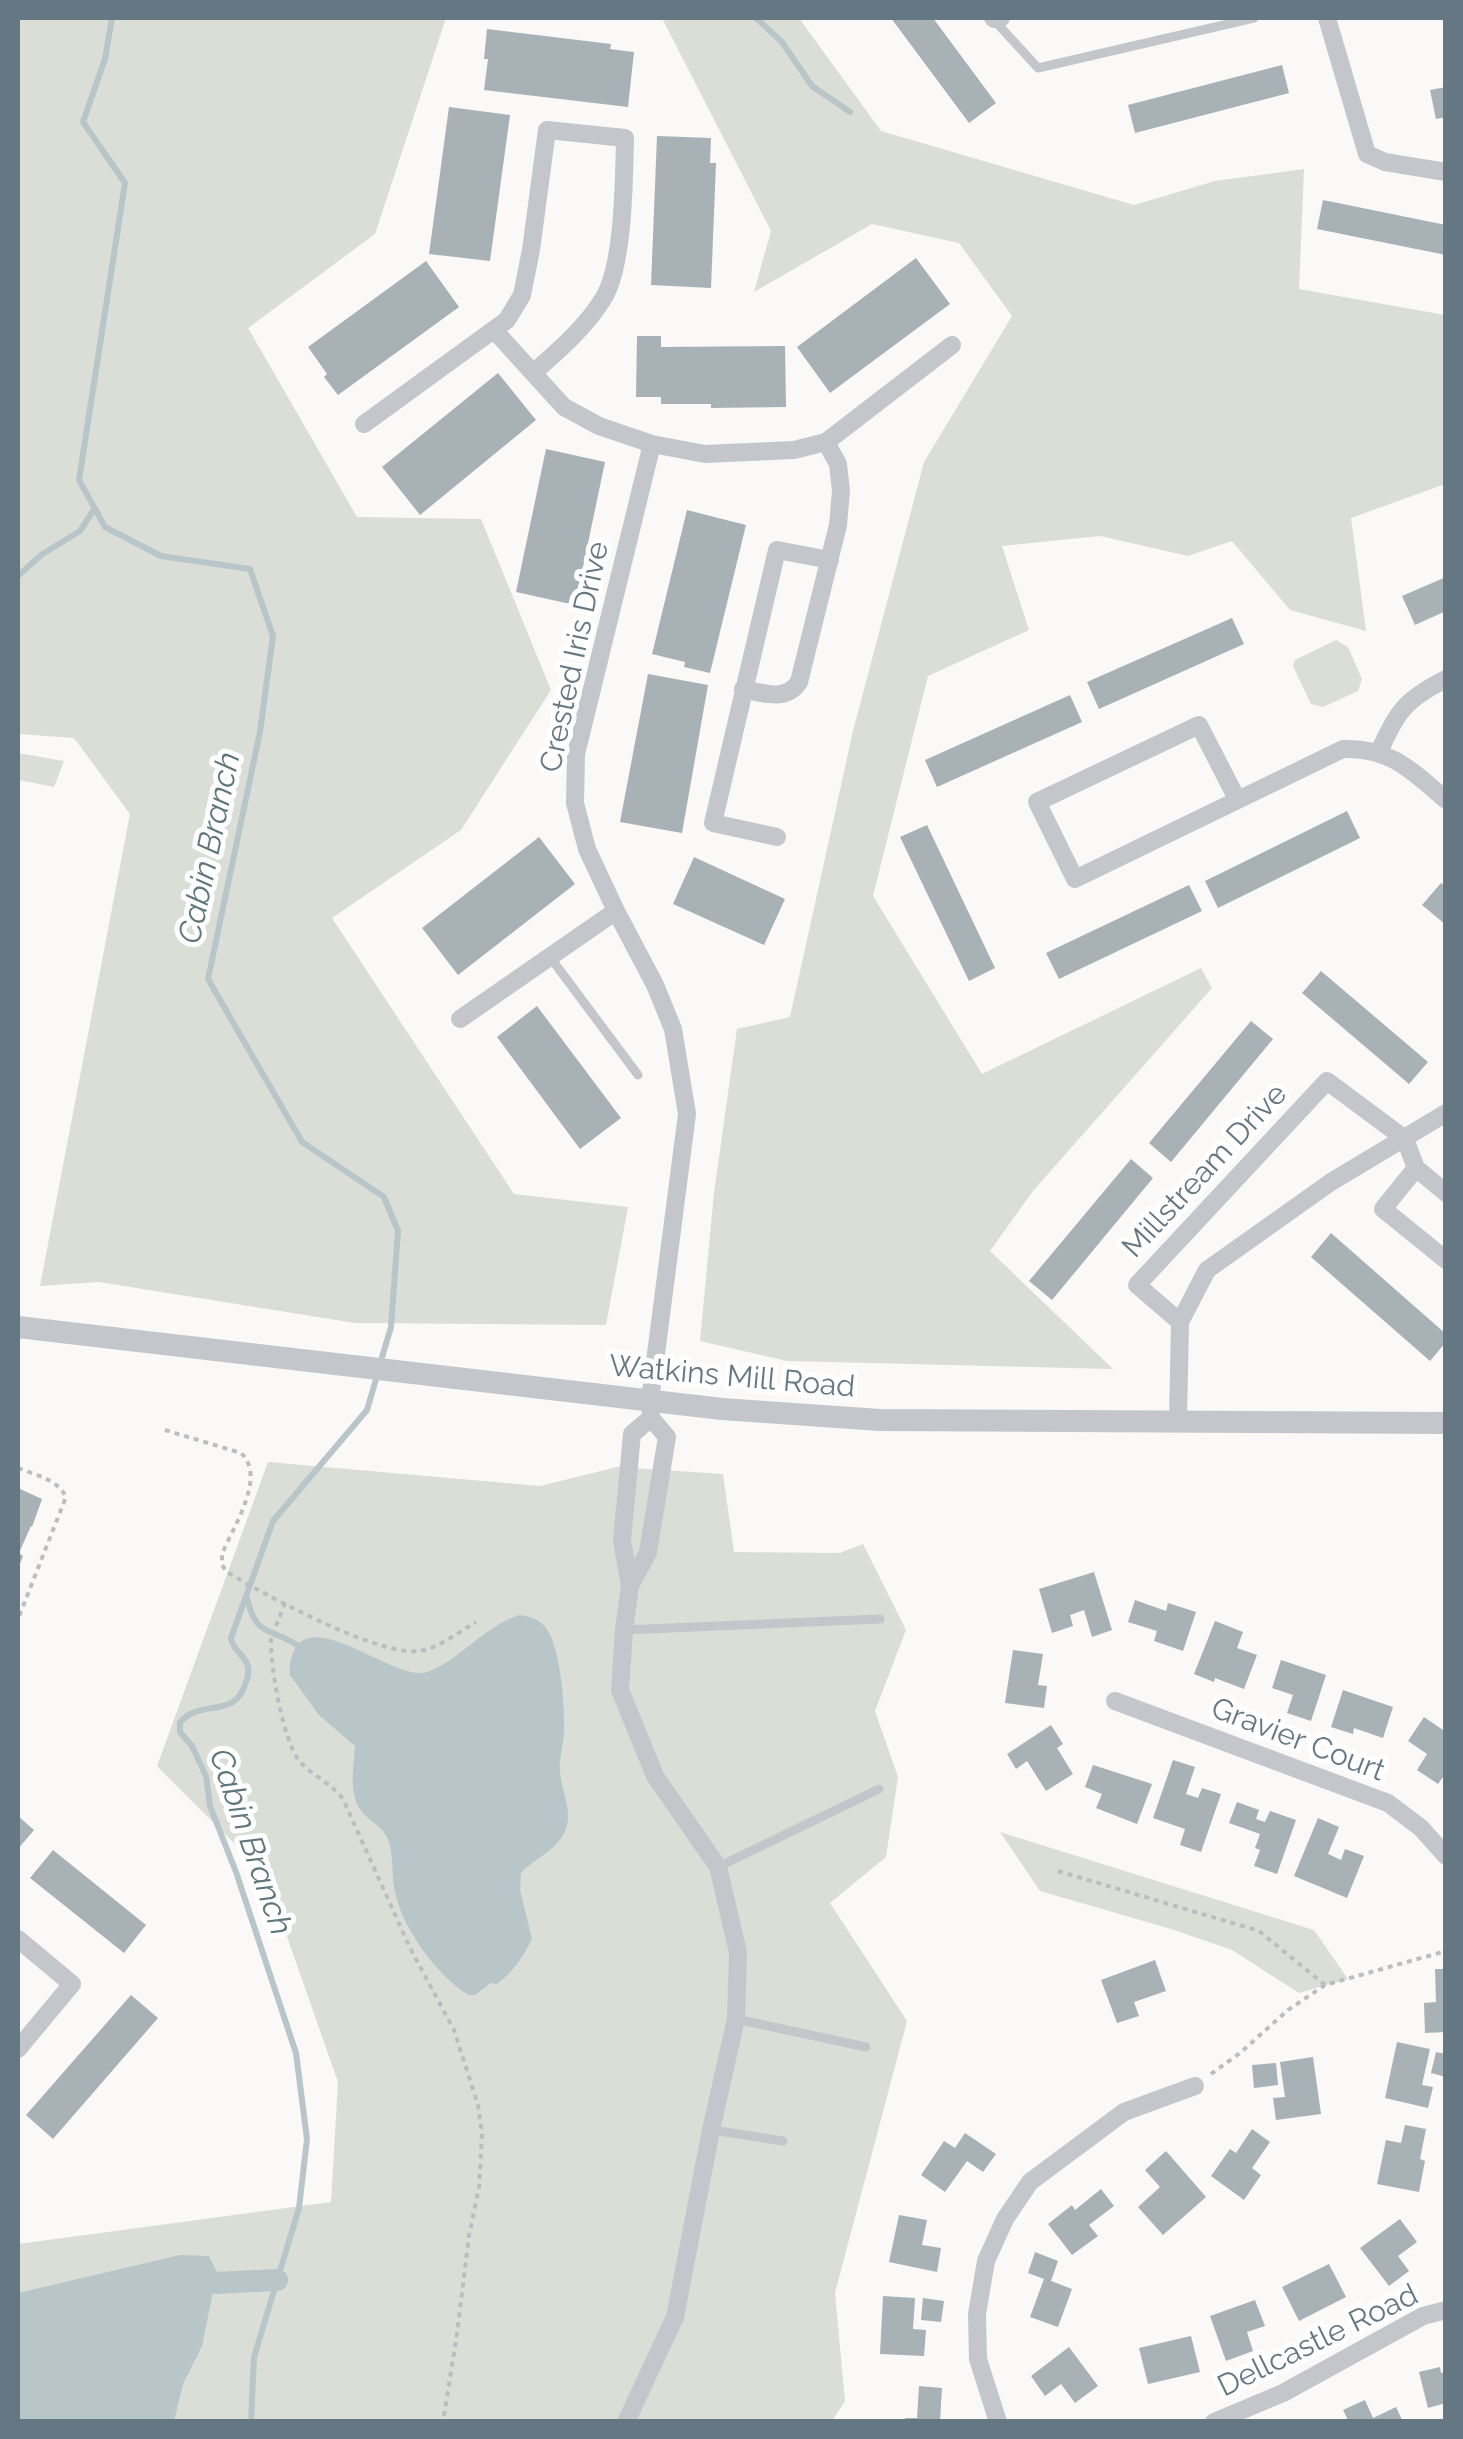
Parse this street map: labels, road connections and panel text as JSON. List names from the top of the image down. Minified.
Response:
{"streets":{"street":["Crested Iris Drive","Millstream Drive","Watkins Mill Road","Gravier Court","Dellcastle Road"]},"crossings":[["Crested Iris Drive","Watkins Mill Road"]],"water":["Cabin Branch"]}
